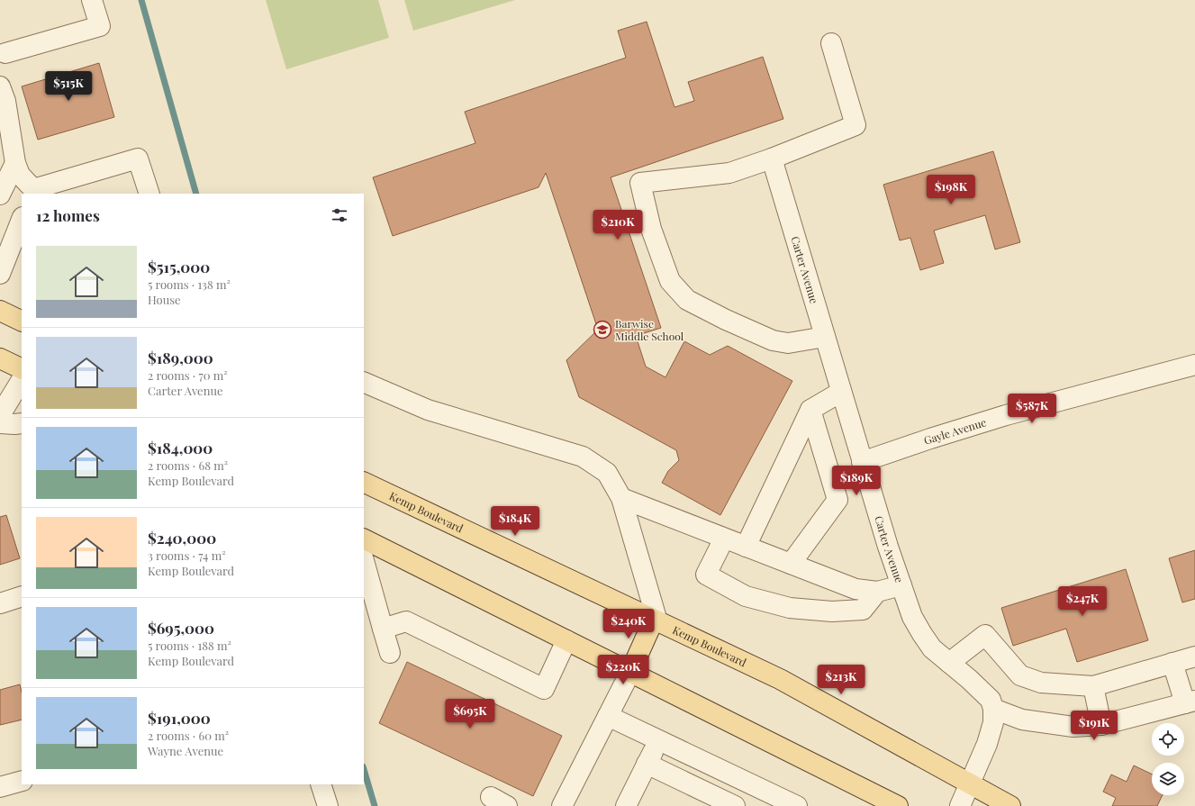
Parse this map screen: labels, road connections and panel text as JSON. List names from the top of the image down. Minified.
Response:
{"streets":{"main road":["Kemp Boulevard"],"street":["Carter Avenue","Gayle Avenue"]},"crossings":[["Carter Avenue","Gayle Avenue"]],"places":{"school or university":["Barwise Middle School"]},"page":{"price":["$515K","$198K","$210K","$587K","$189K","$184K","$247K","$240K","$220K","$213K","$695K","$191K"],"heading":"12 homes","list":[{"name":"$515,000","note":"5 rooms · 138 m² · House"},{"name":"$189,000","note":"2 rooms · 70 m² · Carter Avenue"},{"name":"$184,000","note":"2 rooms · 68 m² · Kemp Boulevard"},{"name":"$240,000","note":"3 rooms · 74 m² · Kemp Boulevard"},{"name":"$695,000","note":"5 rooms · 188 m² · Kemp Boulevard"},{"name":"$191,000","note":"2 rooms · 60 m² · Wayne Avenue"}]}}
